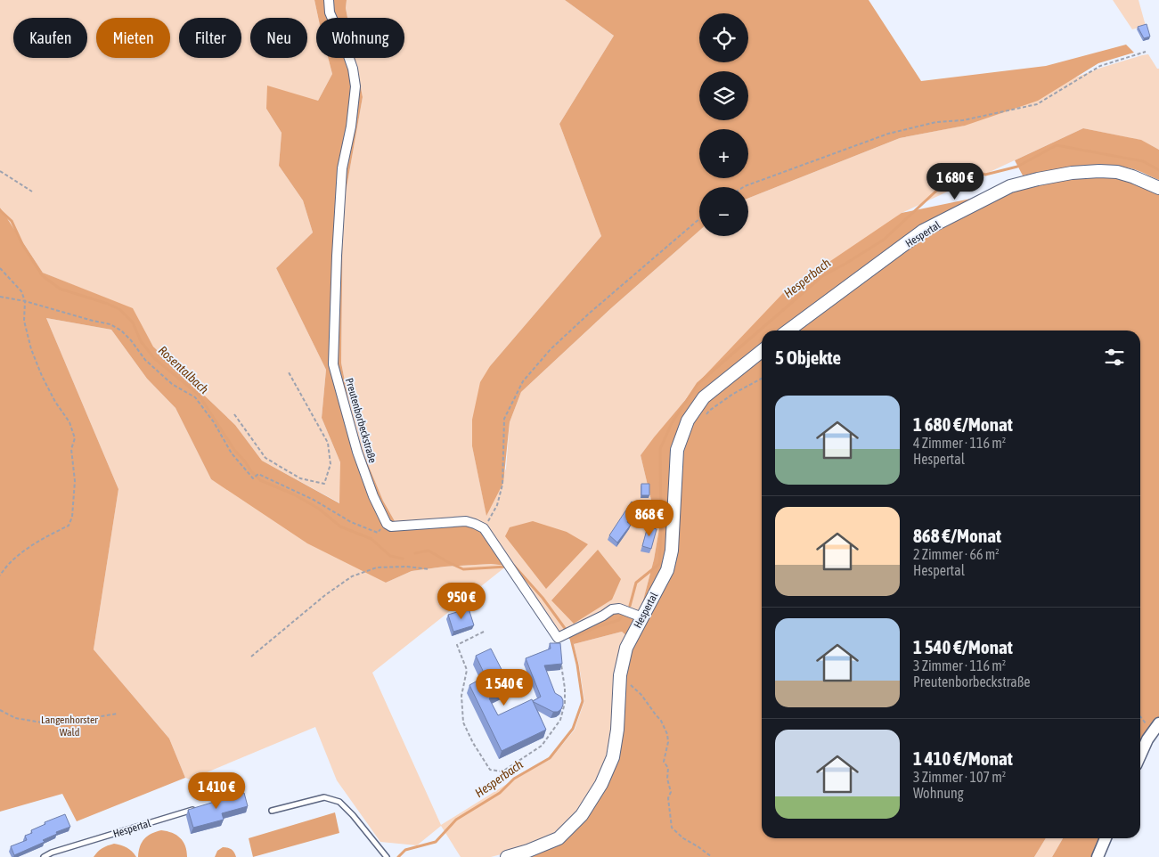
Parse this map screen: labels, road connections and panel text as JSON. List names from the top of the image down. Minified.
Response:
{"streets":{"main road":["Hespertal"],"street":["Preutenborbeckstraße"]},"water":["Hesperbach","Rosentalbach"],"parks":["Langenhorster Wald"],"page":{"map_buttons":["+","−"],"chip":["Kaufen","Mieten","Filter","Neu","Wohnung"],"price":["1 680 €","868 €","950 €","1 540 €","1 410 €"],"heading":"5 Objekte","list":[{"name":"1 680 €/Monat","note":"4 Zimmer · 116 m² · Hespertal"},{"name":"868 €/Monat","note":"2 Zimmer · 66 m² · Hespertal"},{"name":"1 540 €/Monat","note":"3 Zimmer · 116 m² · Preutenborbeckstraße"},{"name":"1 410 €/Monat","note":"3 Zimmer · 107 m² · Wohnung"}]}}
